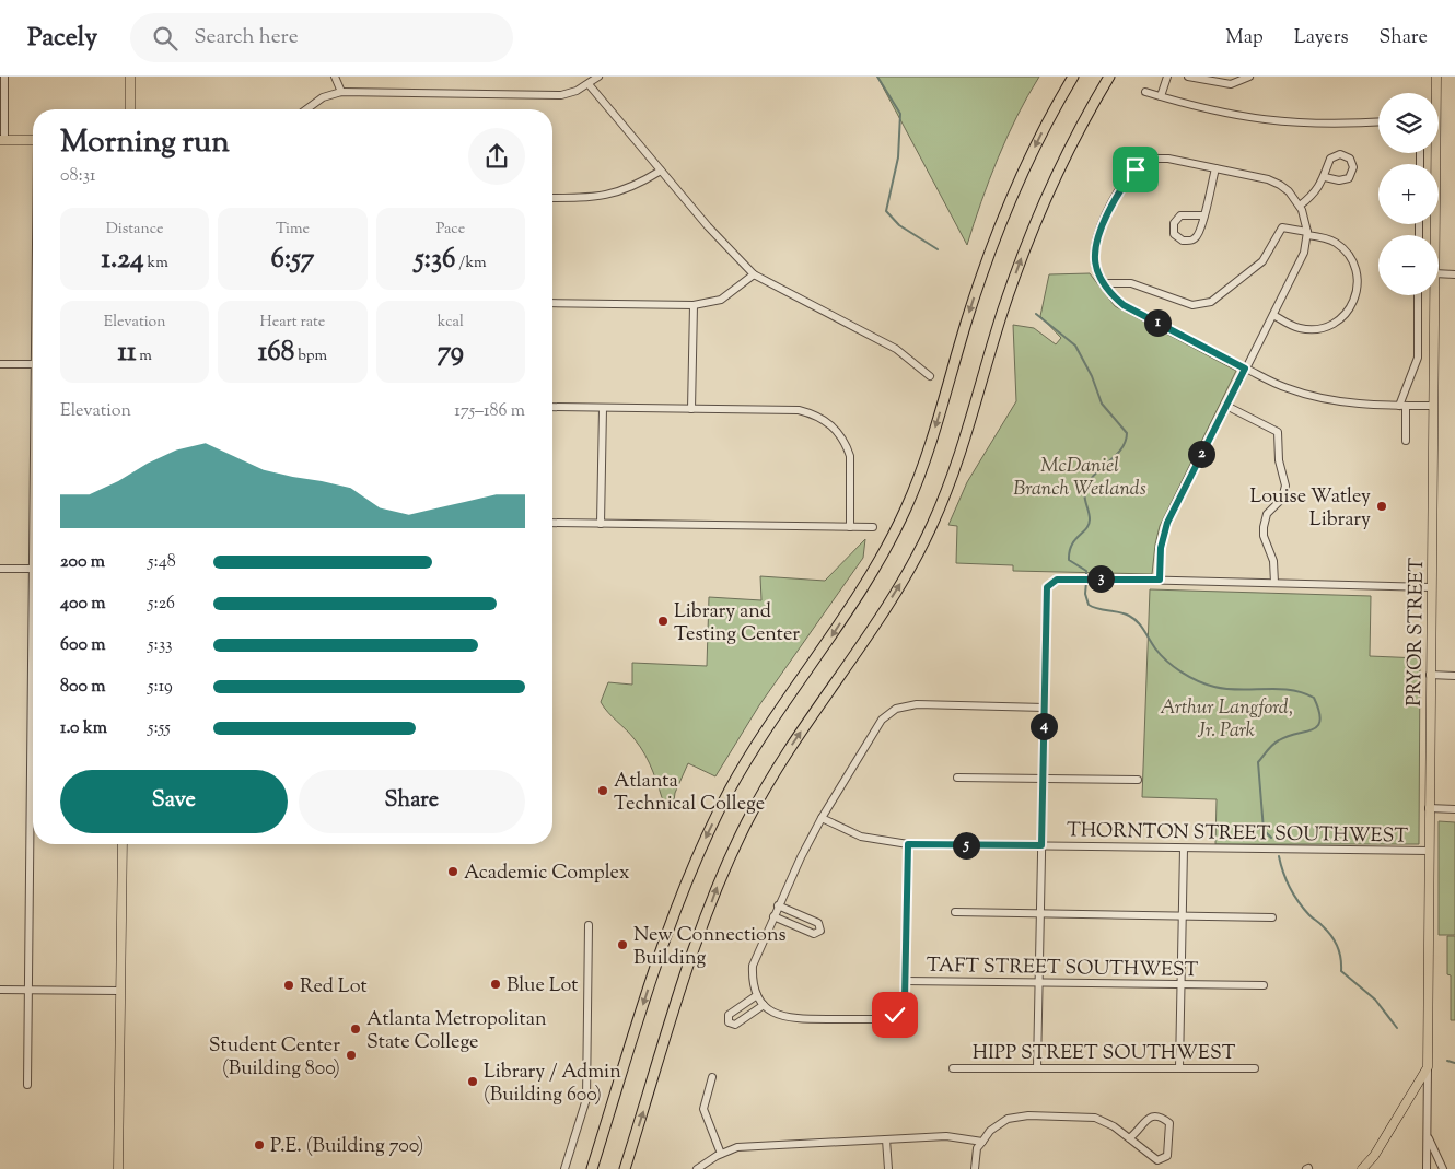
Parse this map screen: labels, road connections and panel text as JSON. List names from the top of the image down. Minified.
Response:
{"streets":{"main road":["PRYOR STREET"],"street":["THORNTON STREET SOUTHWEST","TAFT STREET SOUTHWEST","HIPP STREET SOUTHWEST"]},"crossings":[["PRYOR STREET","THORNTON STREET SOUTHWEST"]],"parks":["McDaniel Branch Wetlands","Arthur Langford, Jr. Park"],"places":["Louise Watley Library","Library and Testing Center","Atlanta Technical College","Academic Complex","New Connections Building","Blue Lot","Red Lot","Atlanta Metropolitan State College","Student Center (Building 800)","Library / Admin (Building 600)","P.E. (Building 700)"],"page":{"header":"Pacely","search":"Search here","nav":["Map","Layers","Share"],"map_buttons":["+","−"],"heading":["Morning run","08:31"],"stats":[["Distance","1.24 km"],["Time","6:57"],["Pace","5:36 /km"],["Elevation","11 m"],["Heart rate","168 bpm"],["kcal","79"]],"pins":["1","2","3","4","5"],"chart":["Elevation","175–186 m"],"list":[{"name":"200 m","note":"5:48"},{"name":"400 m","note":"5:26"},{"name":"600 m","note":"5:33"},{"name":"800 m","note":"5:19"},{"name":"1.0 km","note":"5:55"}],"buttons":["Save","Share"]}}
